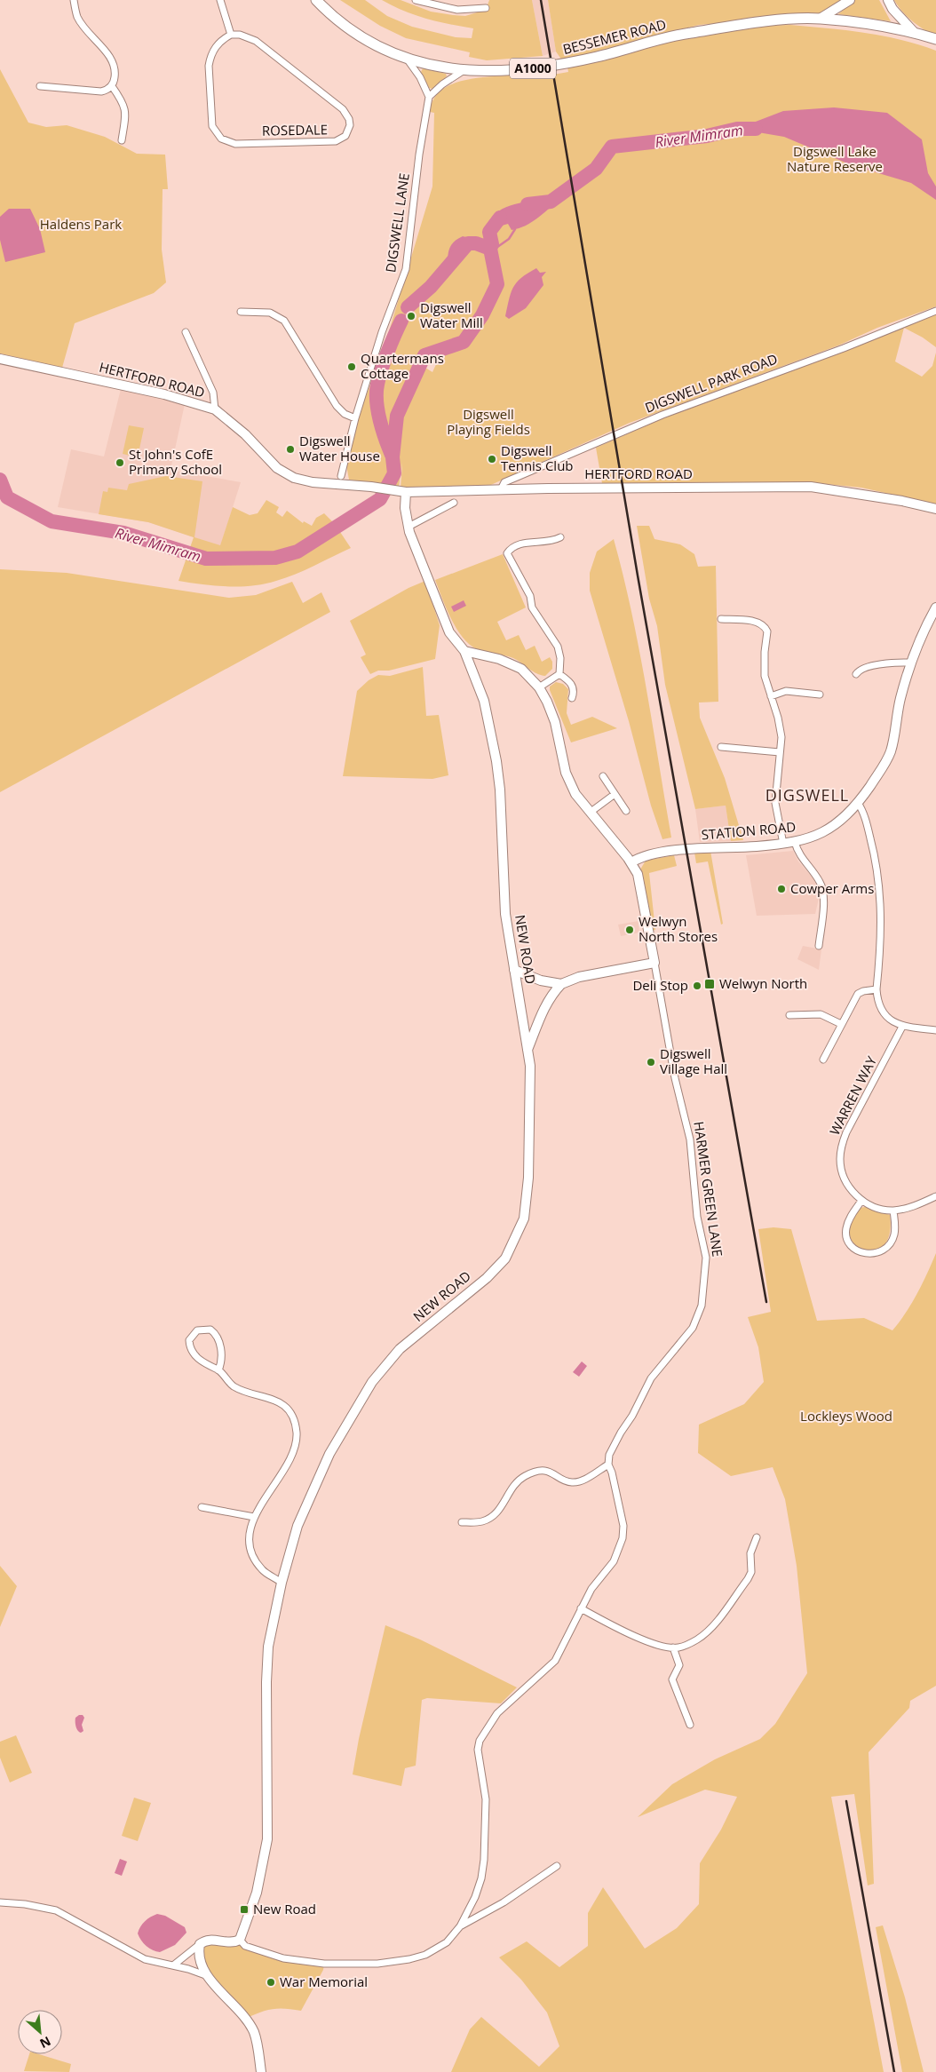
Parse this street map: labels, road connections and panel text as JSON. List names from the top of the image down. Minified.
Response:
{"streets":{"main road":["BESSEMER ROAD","A1000"],"street":["ROSEDALE","DIGSWELL LANE","HERTFORD ROAD","DIGSWELL PARK ROAD","STATION ROAD","NEW ROAD","WARREN WAY","HARMER GREEN LANE"]},"crossings":[["HERTFORD ROAD","DIGSWELL PARK ROAD"],["STATION ROAD","HARMER GREEN LANE"],["NEW ROAD","HARMER GREEN LANE"]],"districts":["DIGSWELL"],"water":["River Mimram"],"parks":["Digswell Lake Nature Reserve","Haldens Park","Digswell Playing Fields","Lockleys Wood"],"places":{"other":["Digswell Water Mill","Quartermans Cottage","Digswell Water House","Digswell Tennis Club","St John's CofE Primary School","Cowper Arms","Welwyn North Stores","Deli Stop","Digswell Village Hall","War Memorial"],"transit":["Welwyn North","New Road"]},"north":"bottom right"}
